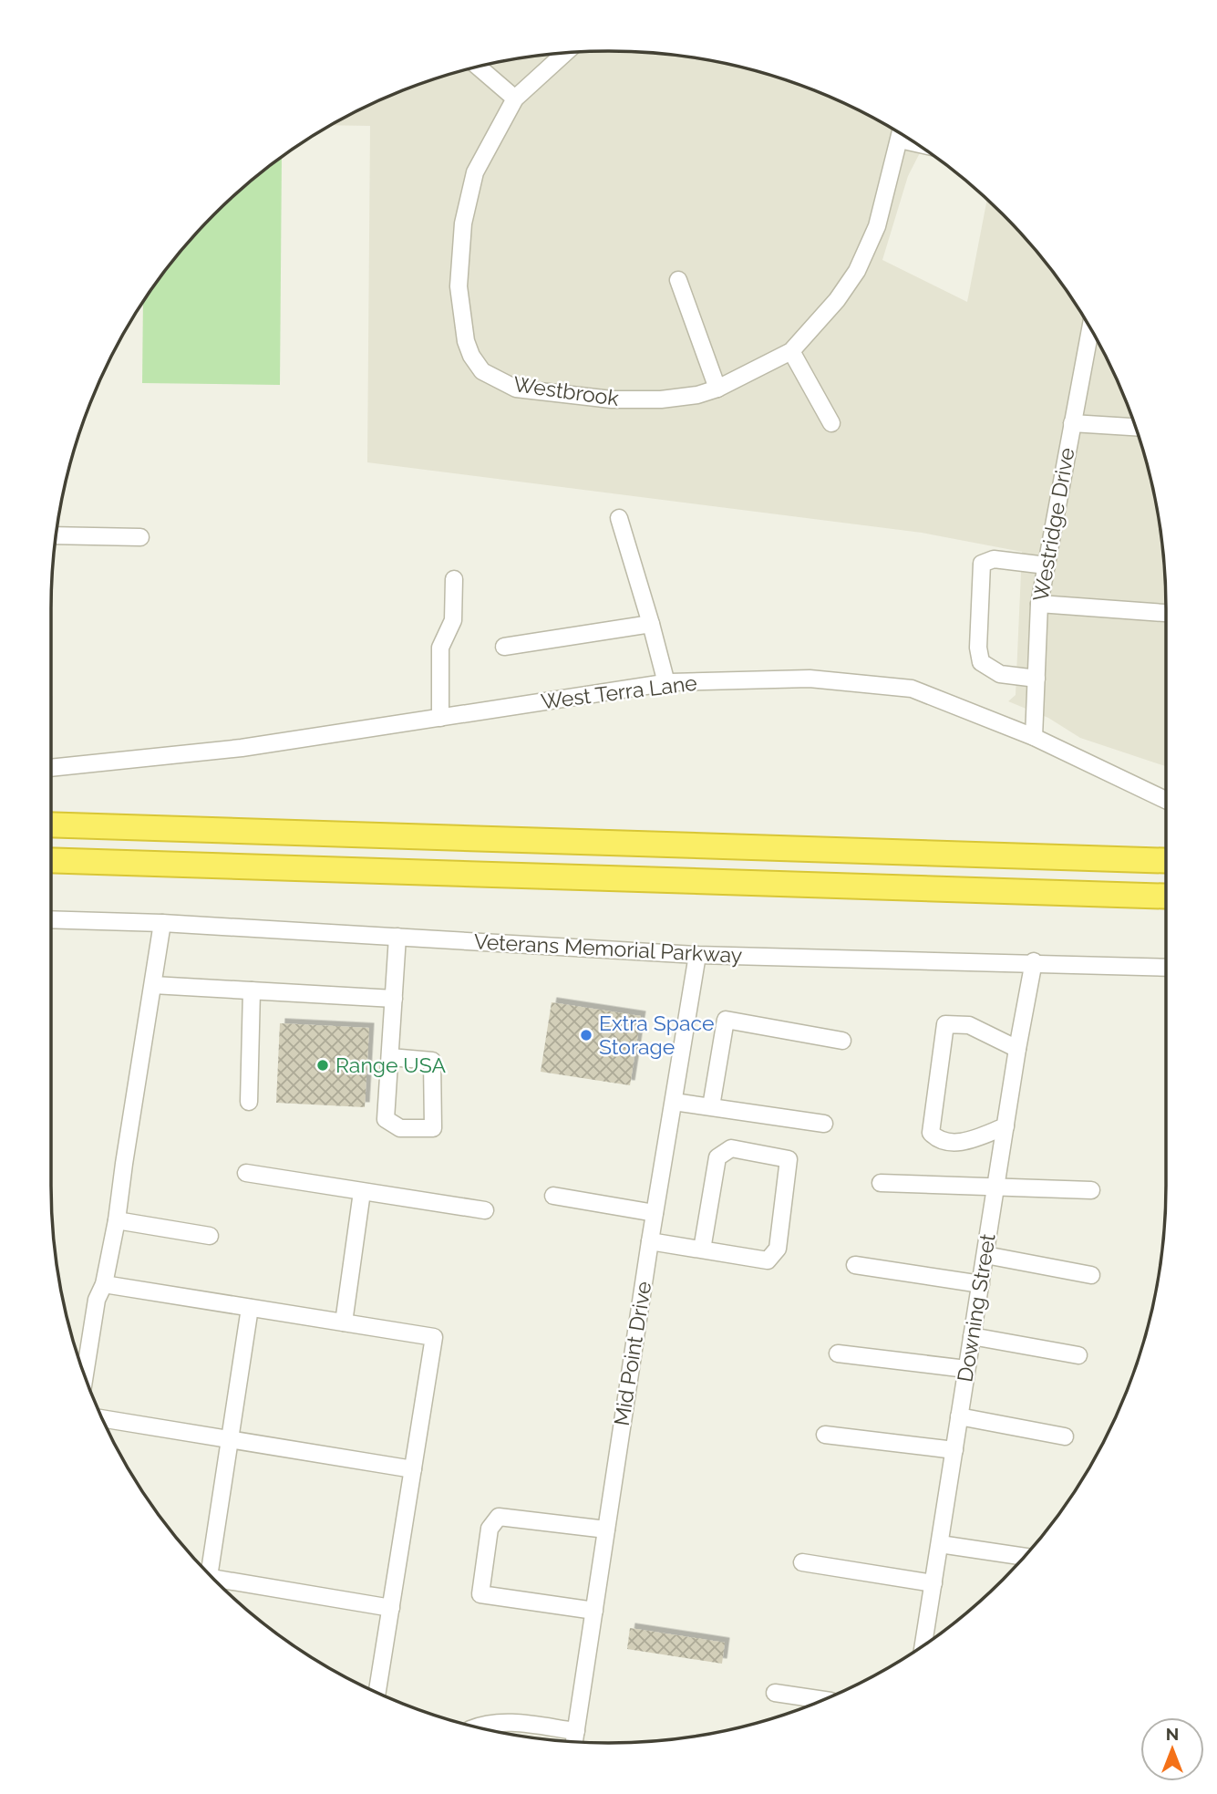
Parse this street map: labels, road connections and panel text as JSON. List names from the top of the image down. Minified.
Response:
{"streets":{"street":["Westbrook","Westridge Drive","West Terra Lane","Veterans Memorial Parkway","Downing Street","Mid Point Drive"]},"crossings":[["Westridge Drive","West Terra Lane"],["Veterans Memorial Parkway","Downing Street"],["Veterans Memorial Parkway","Mid Point Drive"]],"places":["Extra Space Storage","Range USA"],"north":"top"}
